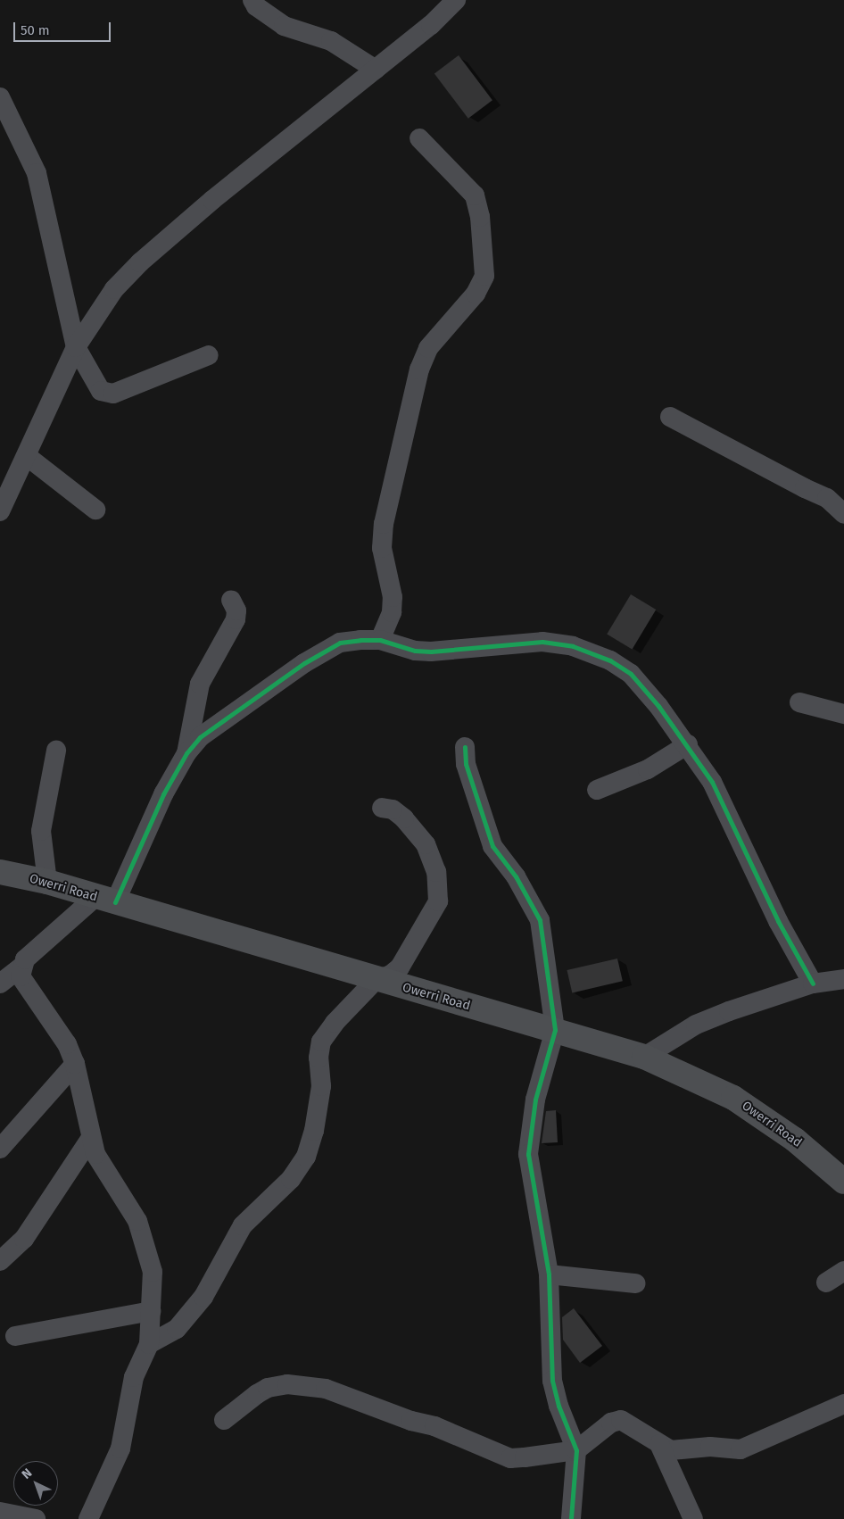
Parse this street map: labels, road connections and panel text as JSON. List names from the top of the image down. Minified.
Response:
{"streets":{"main road":["Owerri Road"]},"scale_bar":"50 m","north":"top left"}
